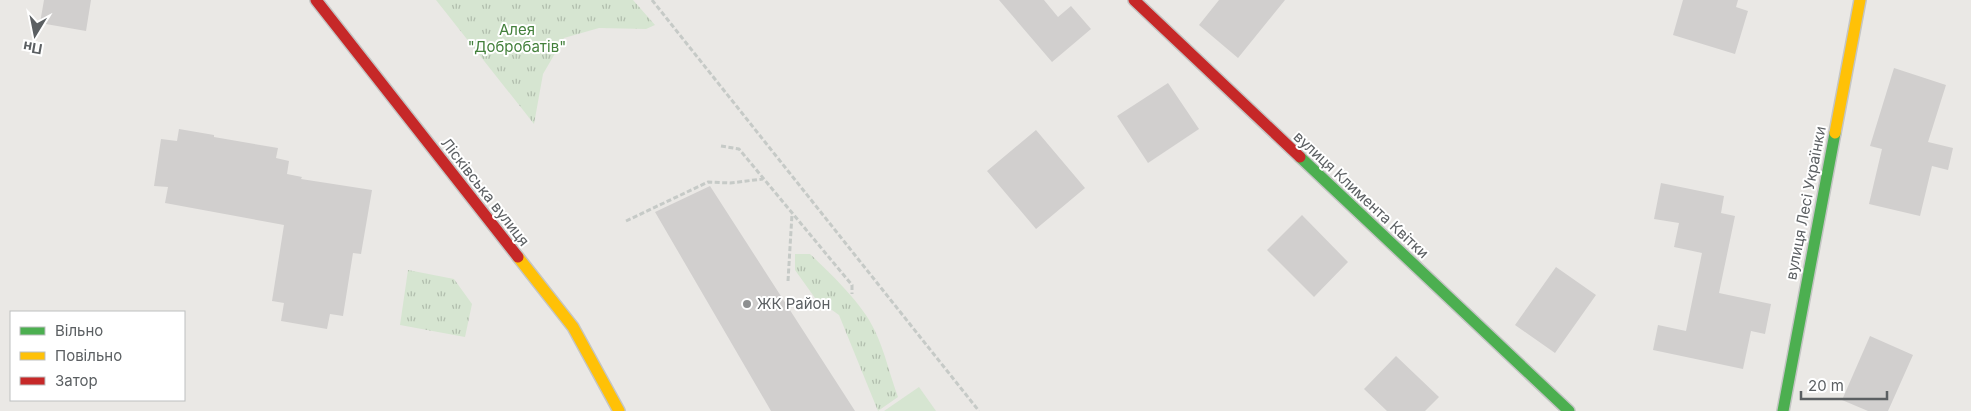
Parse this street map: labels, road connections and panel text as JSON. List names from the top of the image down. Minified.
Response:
{"streets":{"street":["Лісківська вулиця","вулиця Климента Квітки","вулиця Лесі Українки"]},"parks":["Алея \"Добробатів\""],"places":["ЖК Район"],"legend":["Вільно","Повільно","Затор"],"scale_bar":"20 m","north":"bottom"}
